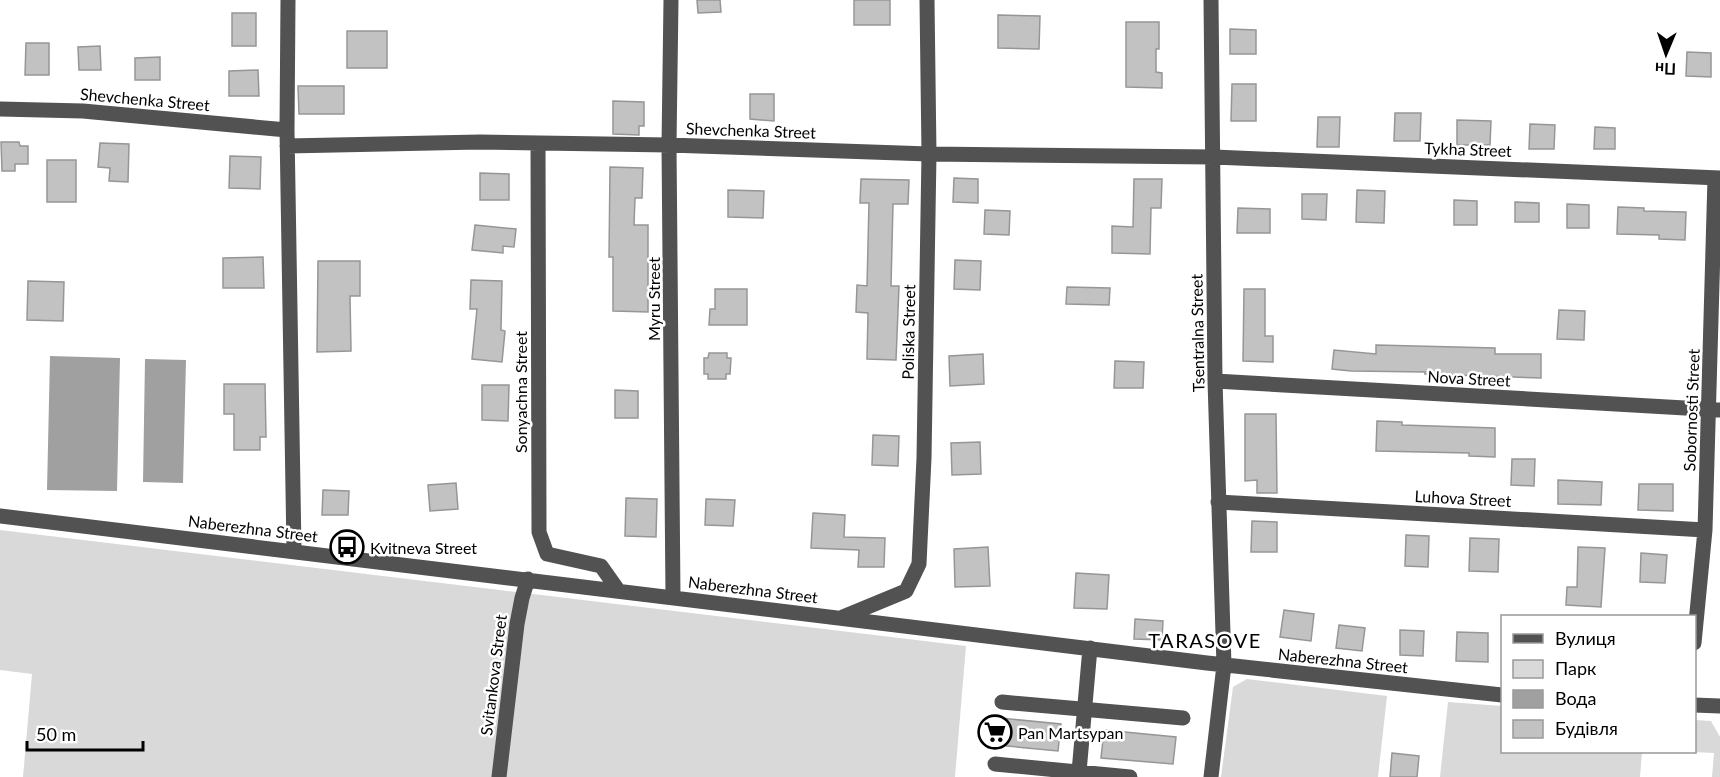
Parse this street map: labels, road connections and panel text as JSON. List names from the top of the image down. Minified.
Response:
{"streets":{"street":["Shevchenka Street","Tykha Street","Myru Street","Poliska Street","Tsentralna Street","Nova Street","Sonyachna Street","Sobornosti Street","Luhova Street","Naberezhna Street","Svitankova Street"]},"crossings":[["Shevchenka Street","Tykha Street"],["Shevchenka Street","Myru Street"],["Shevchenka Street","Poliska Street"],["Shevchenka Street","Tsentralna Street"],["Shevchenka Street","Sonyachna Street"],["Tykha Street","Tsentralna Street"],["Tykha Street","Sobornosti Street"],["Myru Street","Naberezhna Street"],["Poliska Street","Naberezhna Street"],["Tsentralna Street","Nova Street"],["Tsentralna Street","Luhova Street"],["Tsentralna Street","Naberezhna Street"],["Nova Street","Sobornosti Street"],["Sonyachna Street","Naberezhna Street"],["Sobornosti Street","Luhova Street"],["Naberezhna Street","Svitankova Street"]],"districts":["TARASOVE"],"places":{"bus stop":["Kvitneva Street"],"supermarket":["Pan Martsypan"]},"legend":["Вулиця","Парк","Вода","Будівля"],"scale_bar":"50 m","north":"bottom"}
